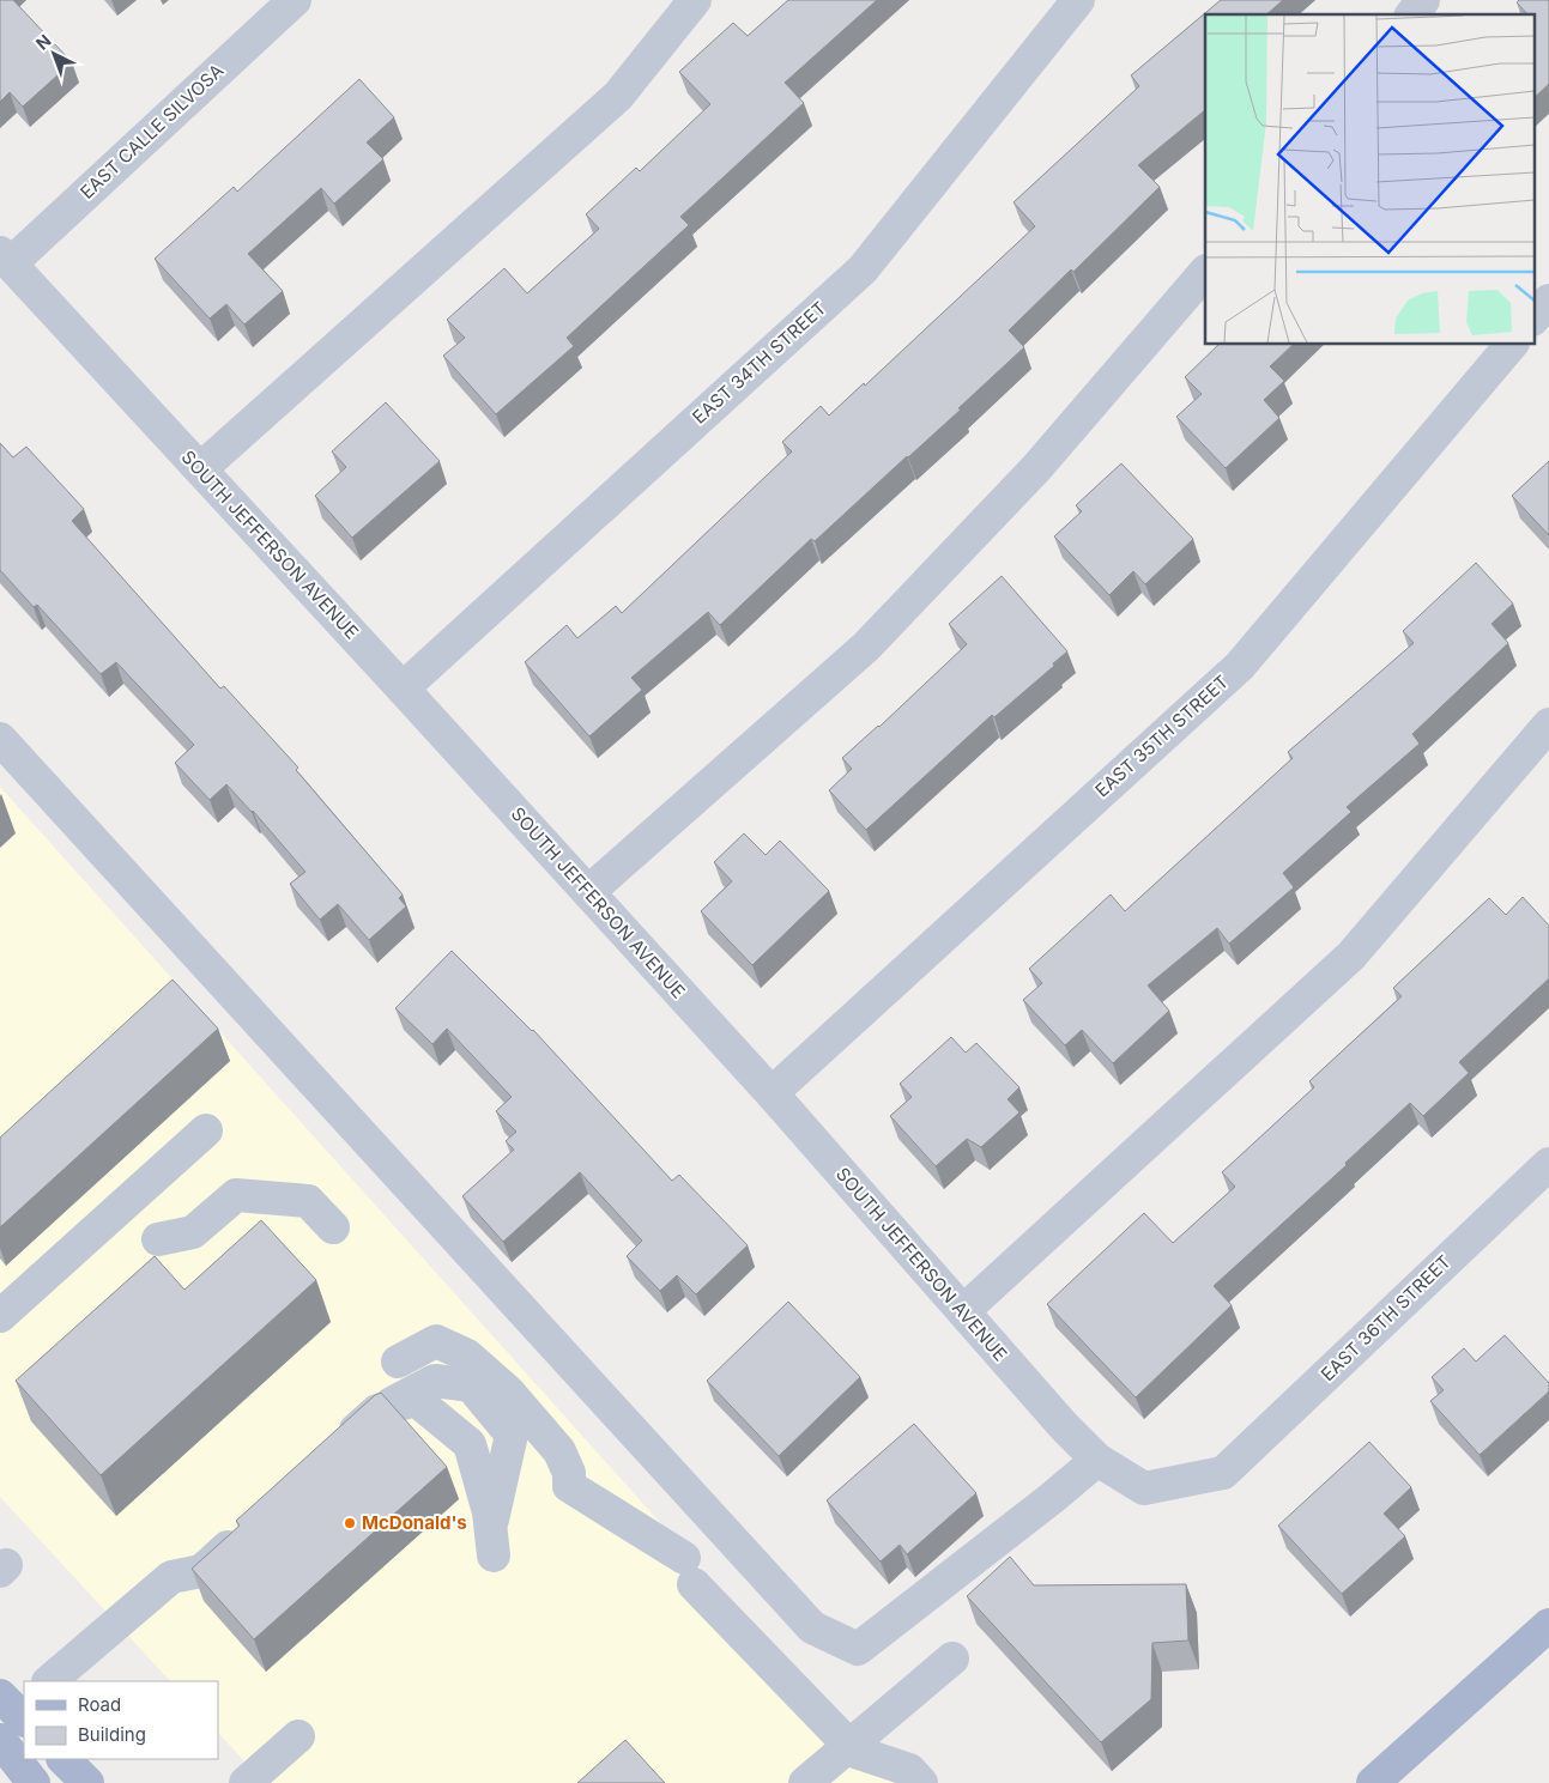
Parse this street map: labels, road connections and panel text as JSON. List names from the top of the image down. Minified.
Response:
{"streets":{"street":["EAST CALLE SILVOSA","EAST 34TH STREET","SOUTH JEFFERSON AVENUE","EAST 35TH STREET","EAST 36TH STREET"]},"crossings":[["EAST CALLE SILVOSA","SOUTH JEFFERSON AVENUE"],["EAST 34TH STREET","SOUTH JEFFERSON AVENUE"],["SOUTH JEFFERSON AVENUE","EAST 35TH STREET"],["SOUTH JEFFERSON AVENUE","EAST 36TH STREET"]],"places":["McDonald's"],"legend":["Road","Building"],"north":"top left"}
